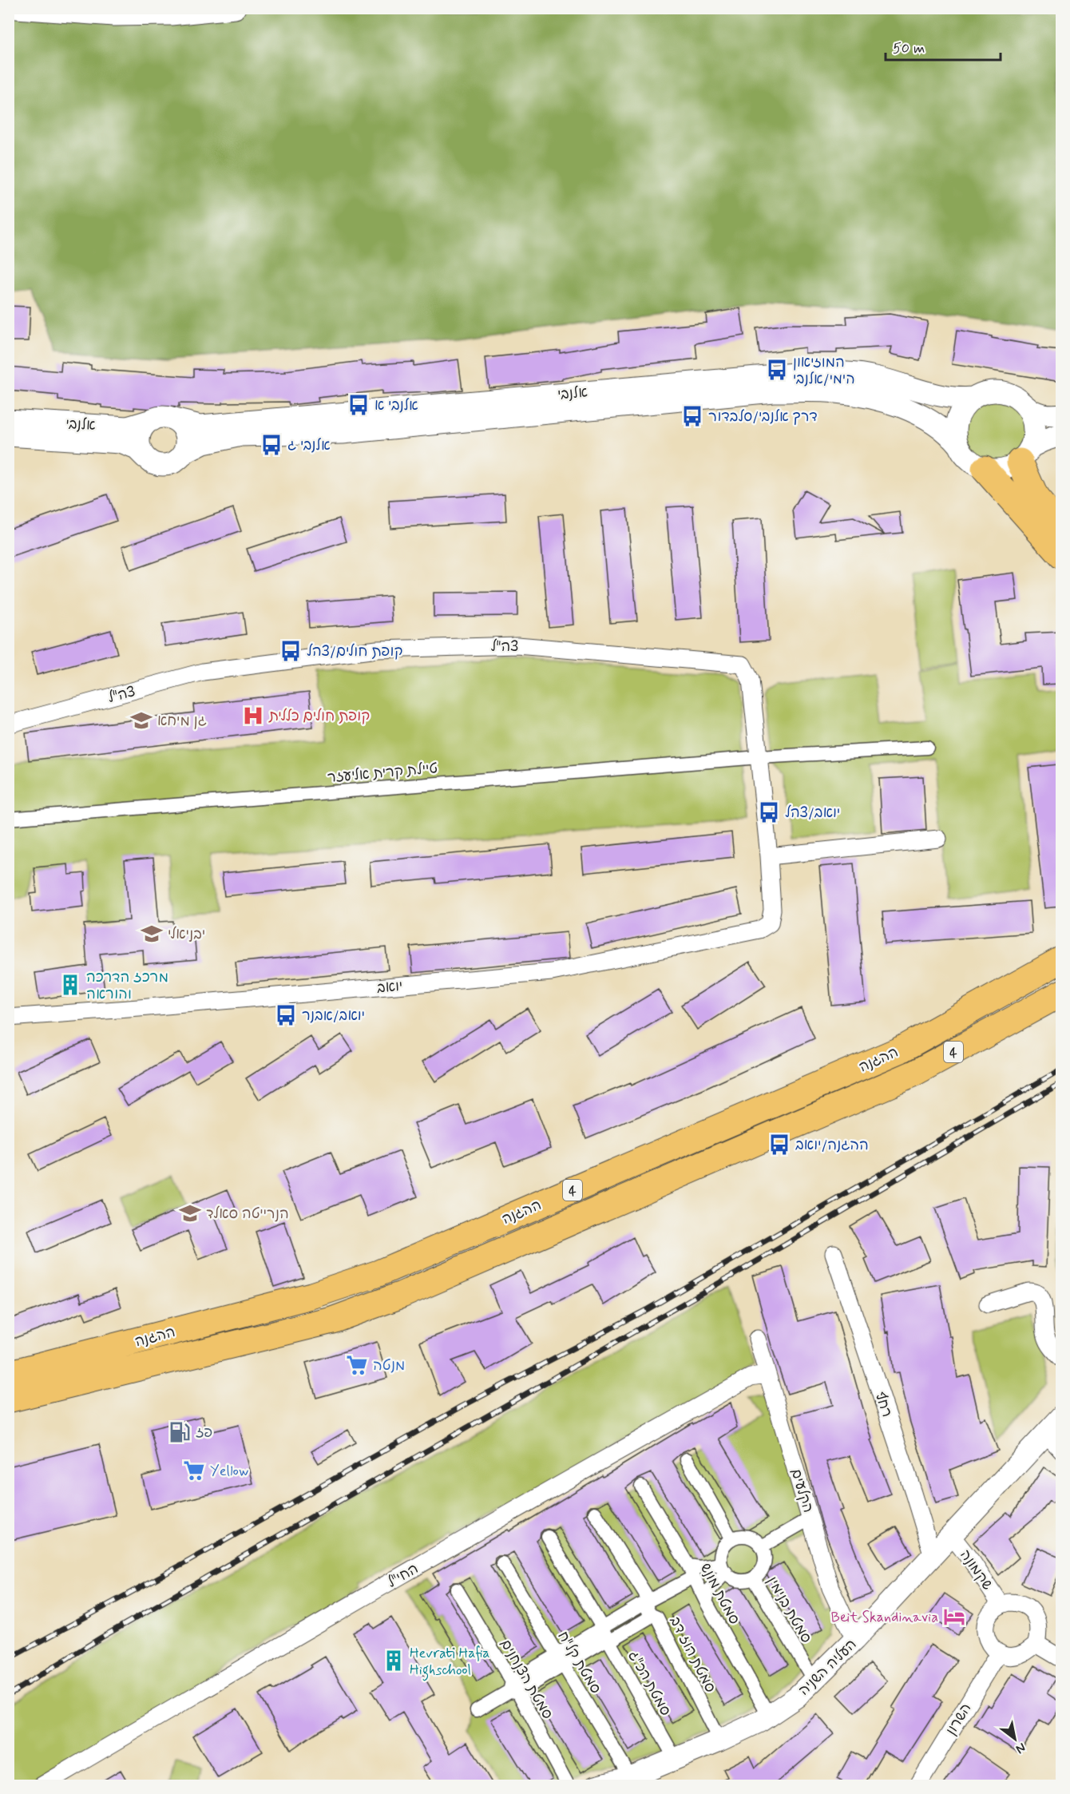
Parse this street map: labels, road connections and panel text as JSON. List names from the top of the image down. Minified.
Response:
{"streets":{"highway":["4","ההגנה"],"street":["אלנבי","צה\"ל","טיילת קרית אליעזר","יואב","רחף","הקלעים","שקמונה","החי\"ל","סמטת מונש","סמטת בנימין","סמטת הוז דב","סמטת קל\"ח","העליה השניה","סמטת הצנחנים","סמטת הכ\"ג","השרון"]},"crossings":[["צה\"ל","טיילת קרית אליעזר"],["צה\"ל","יואב"],["רחף","העליה השניה"],["הקלעים","החי\"ל"],["הקלעים","העליה השניה"],["שקמונה","העליה השניה"],["שקמונה","השרון"],["סמטת מונש","העליה השניה"],["סמטת בנימין","העליה השניה"],["סמטת הוז דב","העליה השניה"],["סמטת קל\"ח","העליה השניה"],["העליה השניה","סמטת הכ\"ג"]],"places":{"bus stop":["המוזיאון הימי/אלנבי","אלנבי א","דרך אלנבי/סלבדור","אלנבי ג","קופת חולים/צהל","יואב/צהל","יואב/אבנר","ההגנה/יואב"],"hospital":["קופת חולים כללית"],"school or university":["גן מיחא","יבניאלי","הנרייטה סאלד"],"building":["מרכז הדרכה והוראה","Hevrati Hafia Highschool"],"supermarket":["מנטה","Yellow"],"fuel station":["פז"],"hotel":["Beit Skandinavia"]},"scale_bar":"50 m","north":"bottom right"}
